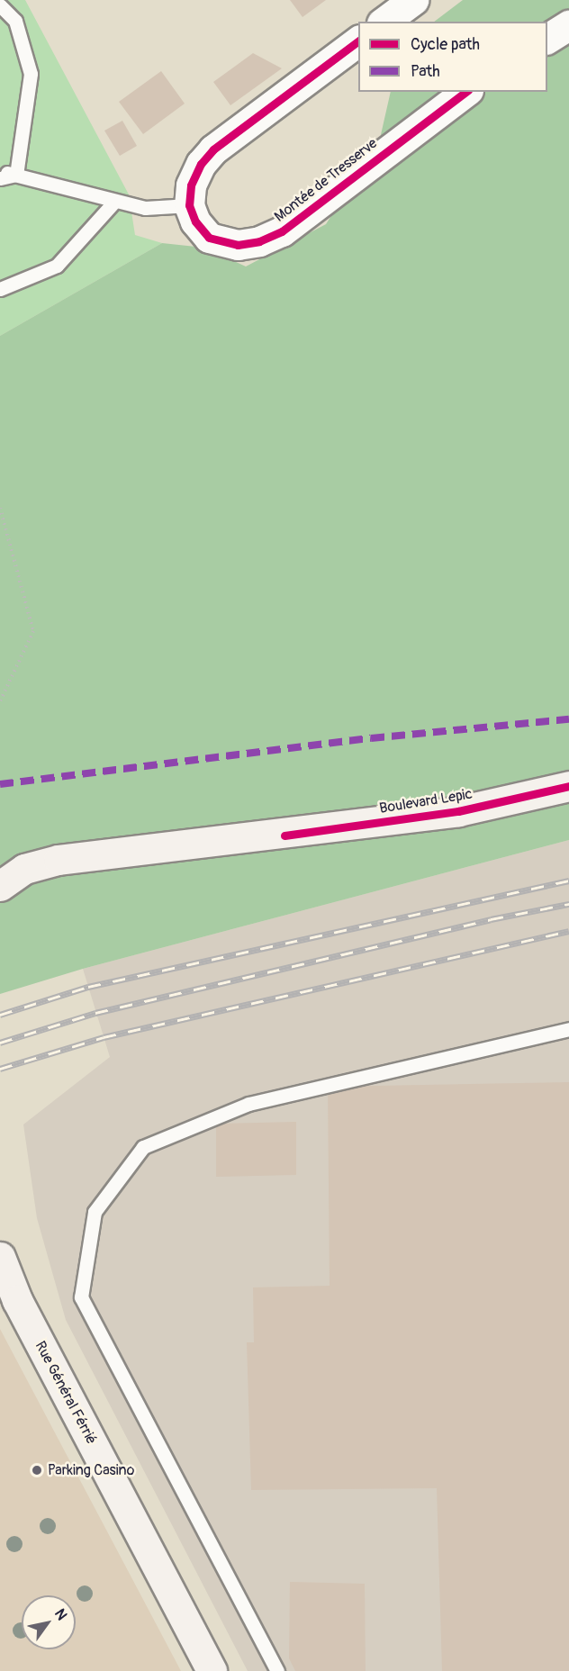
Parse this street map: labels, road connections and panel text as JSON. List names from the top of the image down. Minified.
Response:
{"streets":{"main road":["Boulevard Lepic","Rue Général Férrié"],"street":["Montée de Tresserve"]},"places":["Parking Casino"],"legend":["Cycle path","Path"],"north":"top right"}
